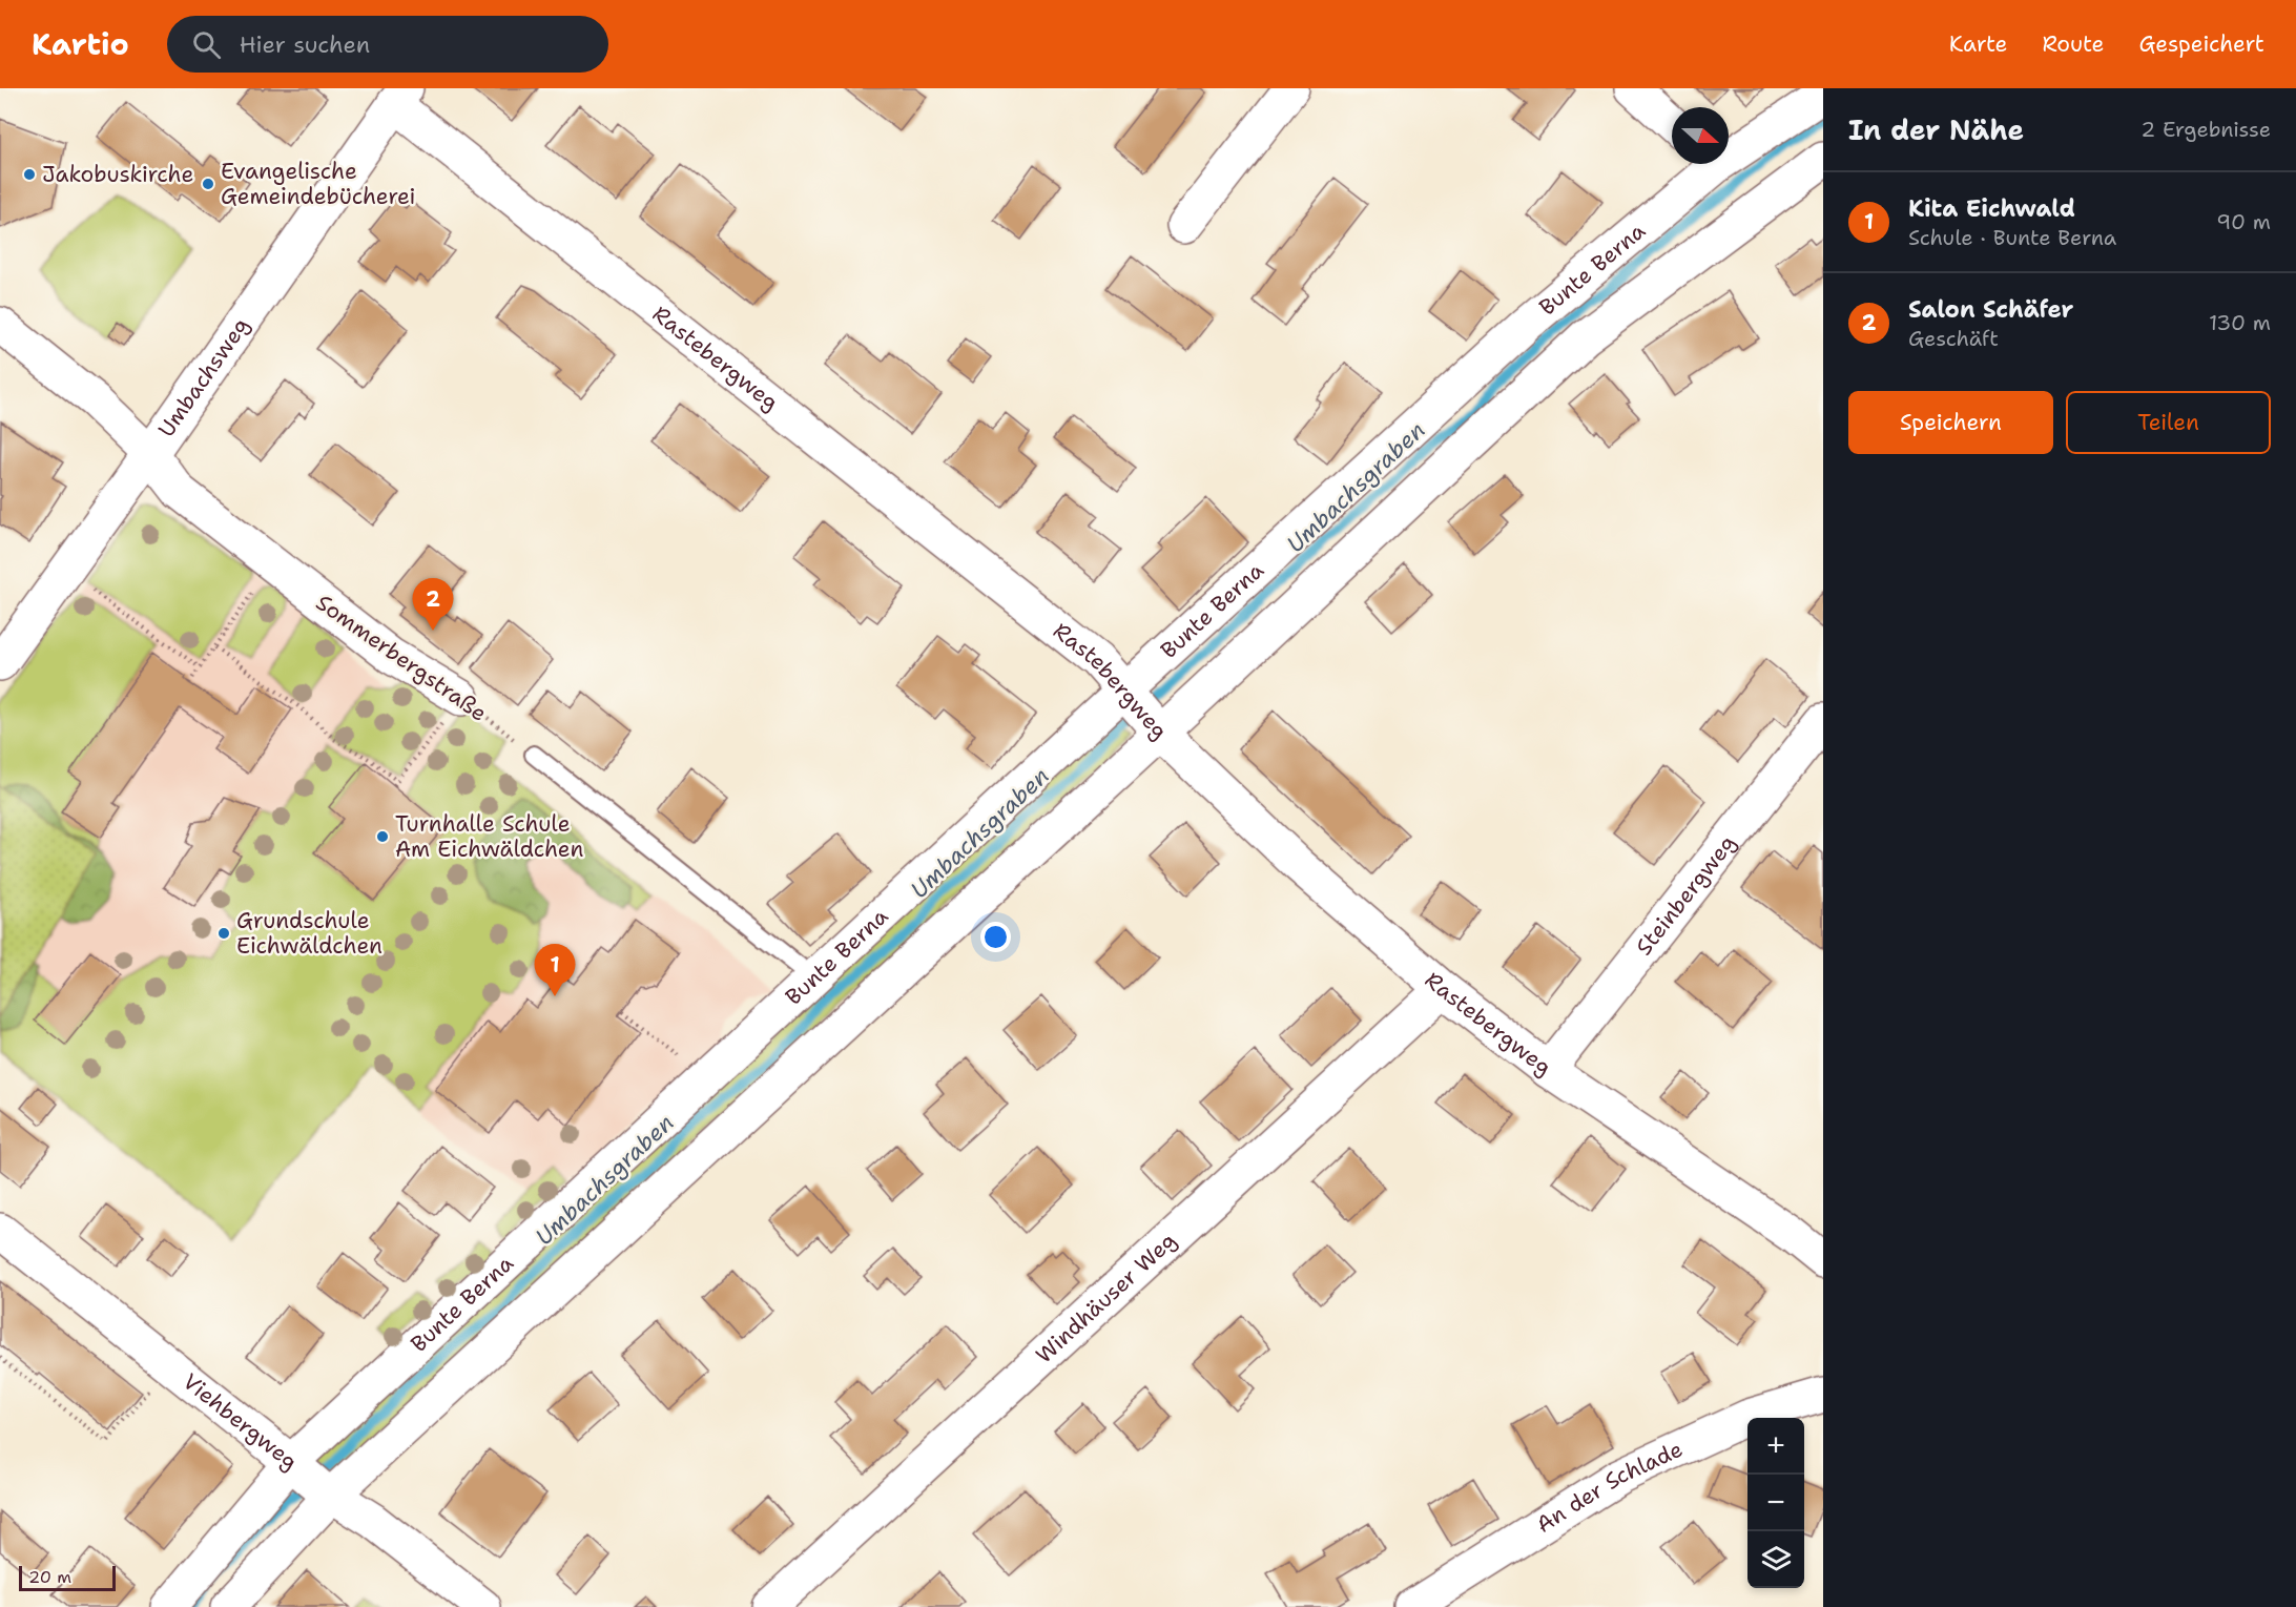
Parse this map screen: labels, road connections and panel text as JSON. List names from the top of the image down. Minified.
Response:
{"streets":{"street":["Bunte Berna","Rastebergweg","Umbachsweg","Sommerbergstraße","Steinbergweg","Windhäuser Weg","Viehbergweg","An der Schlade"]},"crossings":[["Bunte Berna","Rastebergweg"],["Bunte Berna","Viehbergweg"],["Rastebergweg","Umbachsweg"],["Rastebergweg","Steinbergweg"],["Rastebergweg","Windhäuser Weg"],["Umbachsweg","Sommerbergstraße"]],"water":["Umbachsgraben"],"places":["Jakobuskirche","Evangelische Gemeindebücherei","Turnhalle Schule Am Eichwäldchen","Grundschule Eichwäldchen"],"scale_bar":"20 m","north":"right","page":{"header":"Kartio","search":"Hier suchen","nav":["Karte","Route","Gespeichert"],"heading":["In der Nähe","2 Ergebnisse"],"list":[{"mark":"1","name":"Kita Eichwald","note":"Schule · Bunte Berna","value":"90 m"},{"mark":"2","name":"Salon Schäfer","note":"Geschäft","value":"130 m"}],"buttons":["Speichern","Teilen"],"pins":["2","1"],"map_buttons":["+","−"],"scale":"20 m"}}
